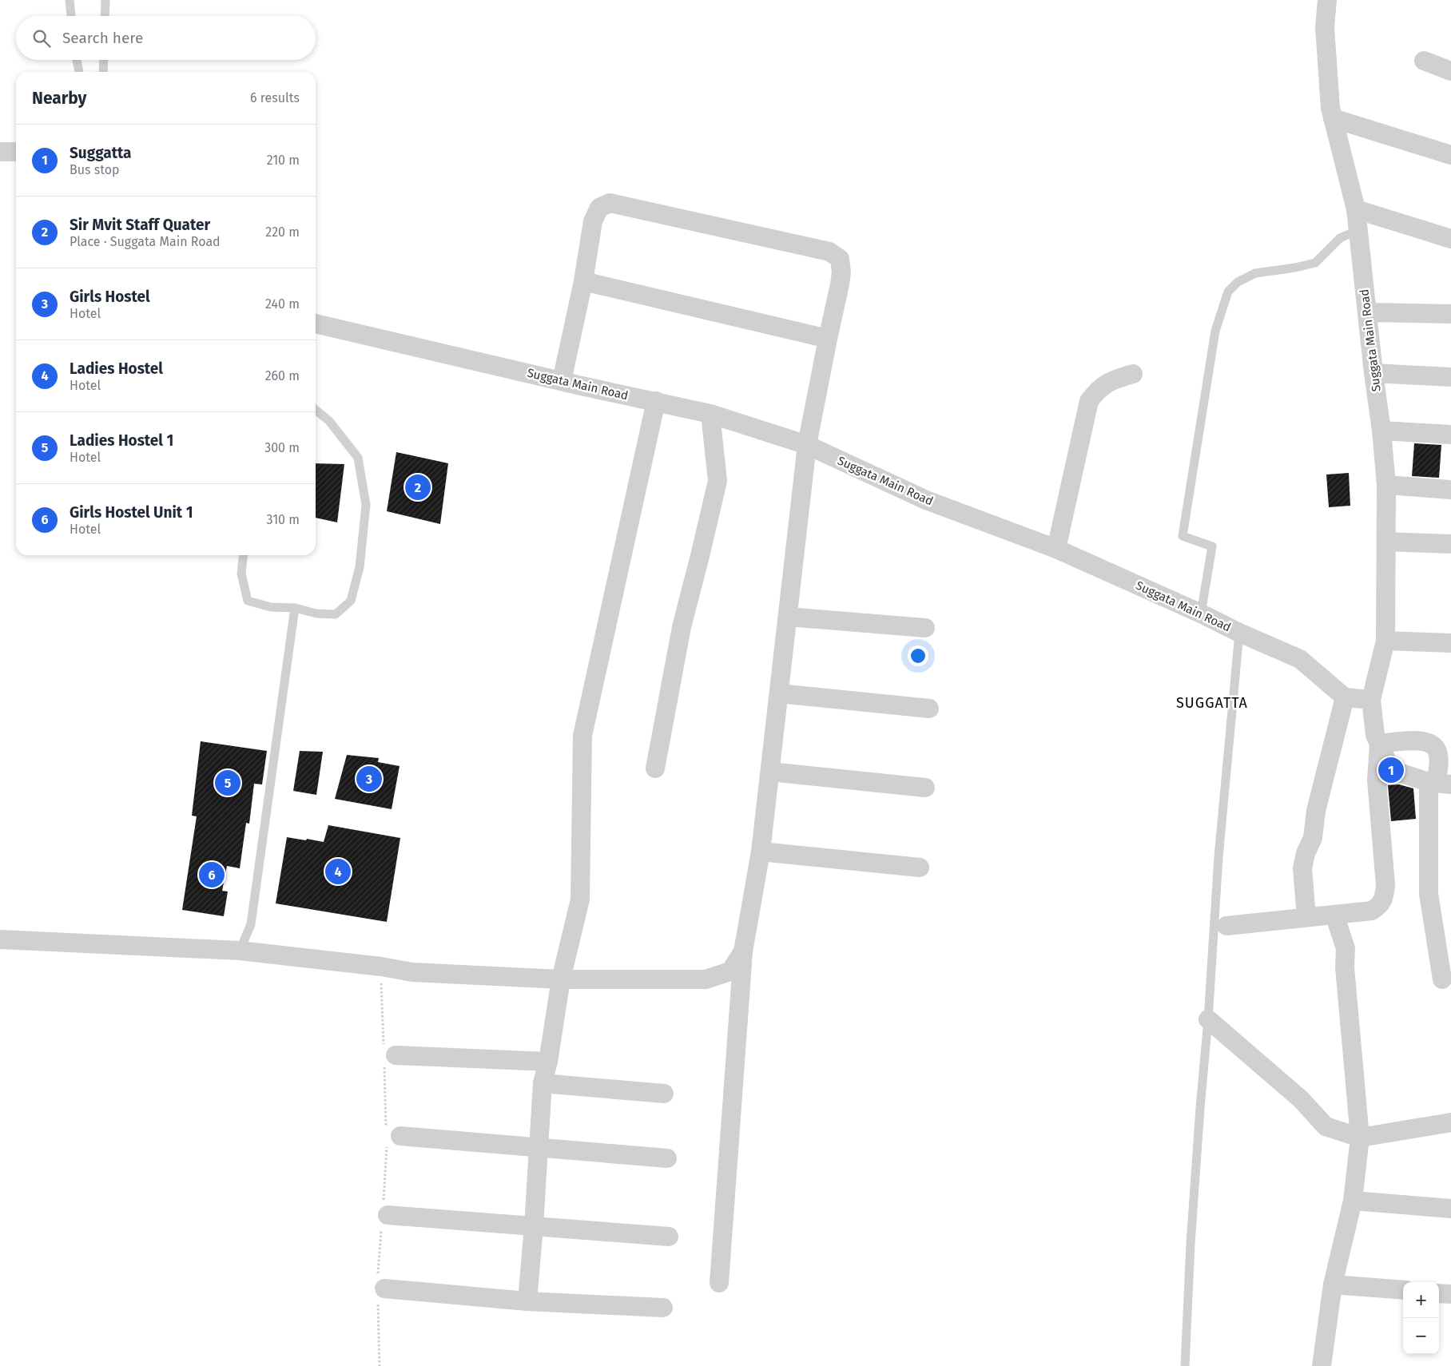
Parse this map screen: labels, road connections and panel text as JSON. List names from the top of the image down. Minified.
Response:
{"streets":{"street":["Suggata Main Road"]},"districts":["SUGGATTA"],"page":{"search":"Search here","heading":["Nearby","6 results"],"list":[{"mark":"1","name":"Suggatta","note":"Bus stop","value":"210 m"},{"mark":"2","name":"Sir Mvit Staff Quater","note":"Place · Suggata Main Road","value":"220 m"},{"mark":"3","name":"Girls Hostel","note":"Hotel","value":"240 m"},{"mark":"4","name":"Ladies Hostel","note":"Hotel","value":"260 m"},{"mark":"5","name":"Ladies Hostel 1","note":"Hotel","value":"300 m"},{"mark":"6","name":"Girls Hostel Unit 1","note":"Hotel","value":"310 m"}],"pins":["2","1","3","5","4","6"],"map_buttons":["+","−"]}}
